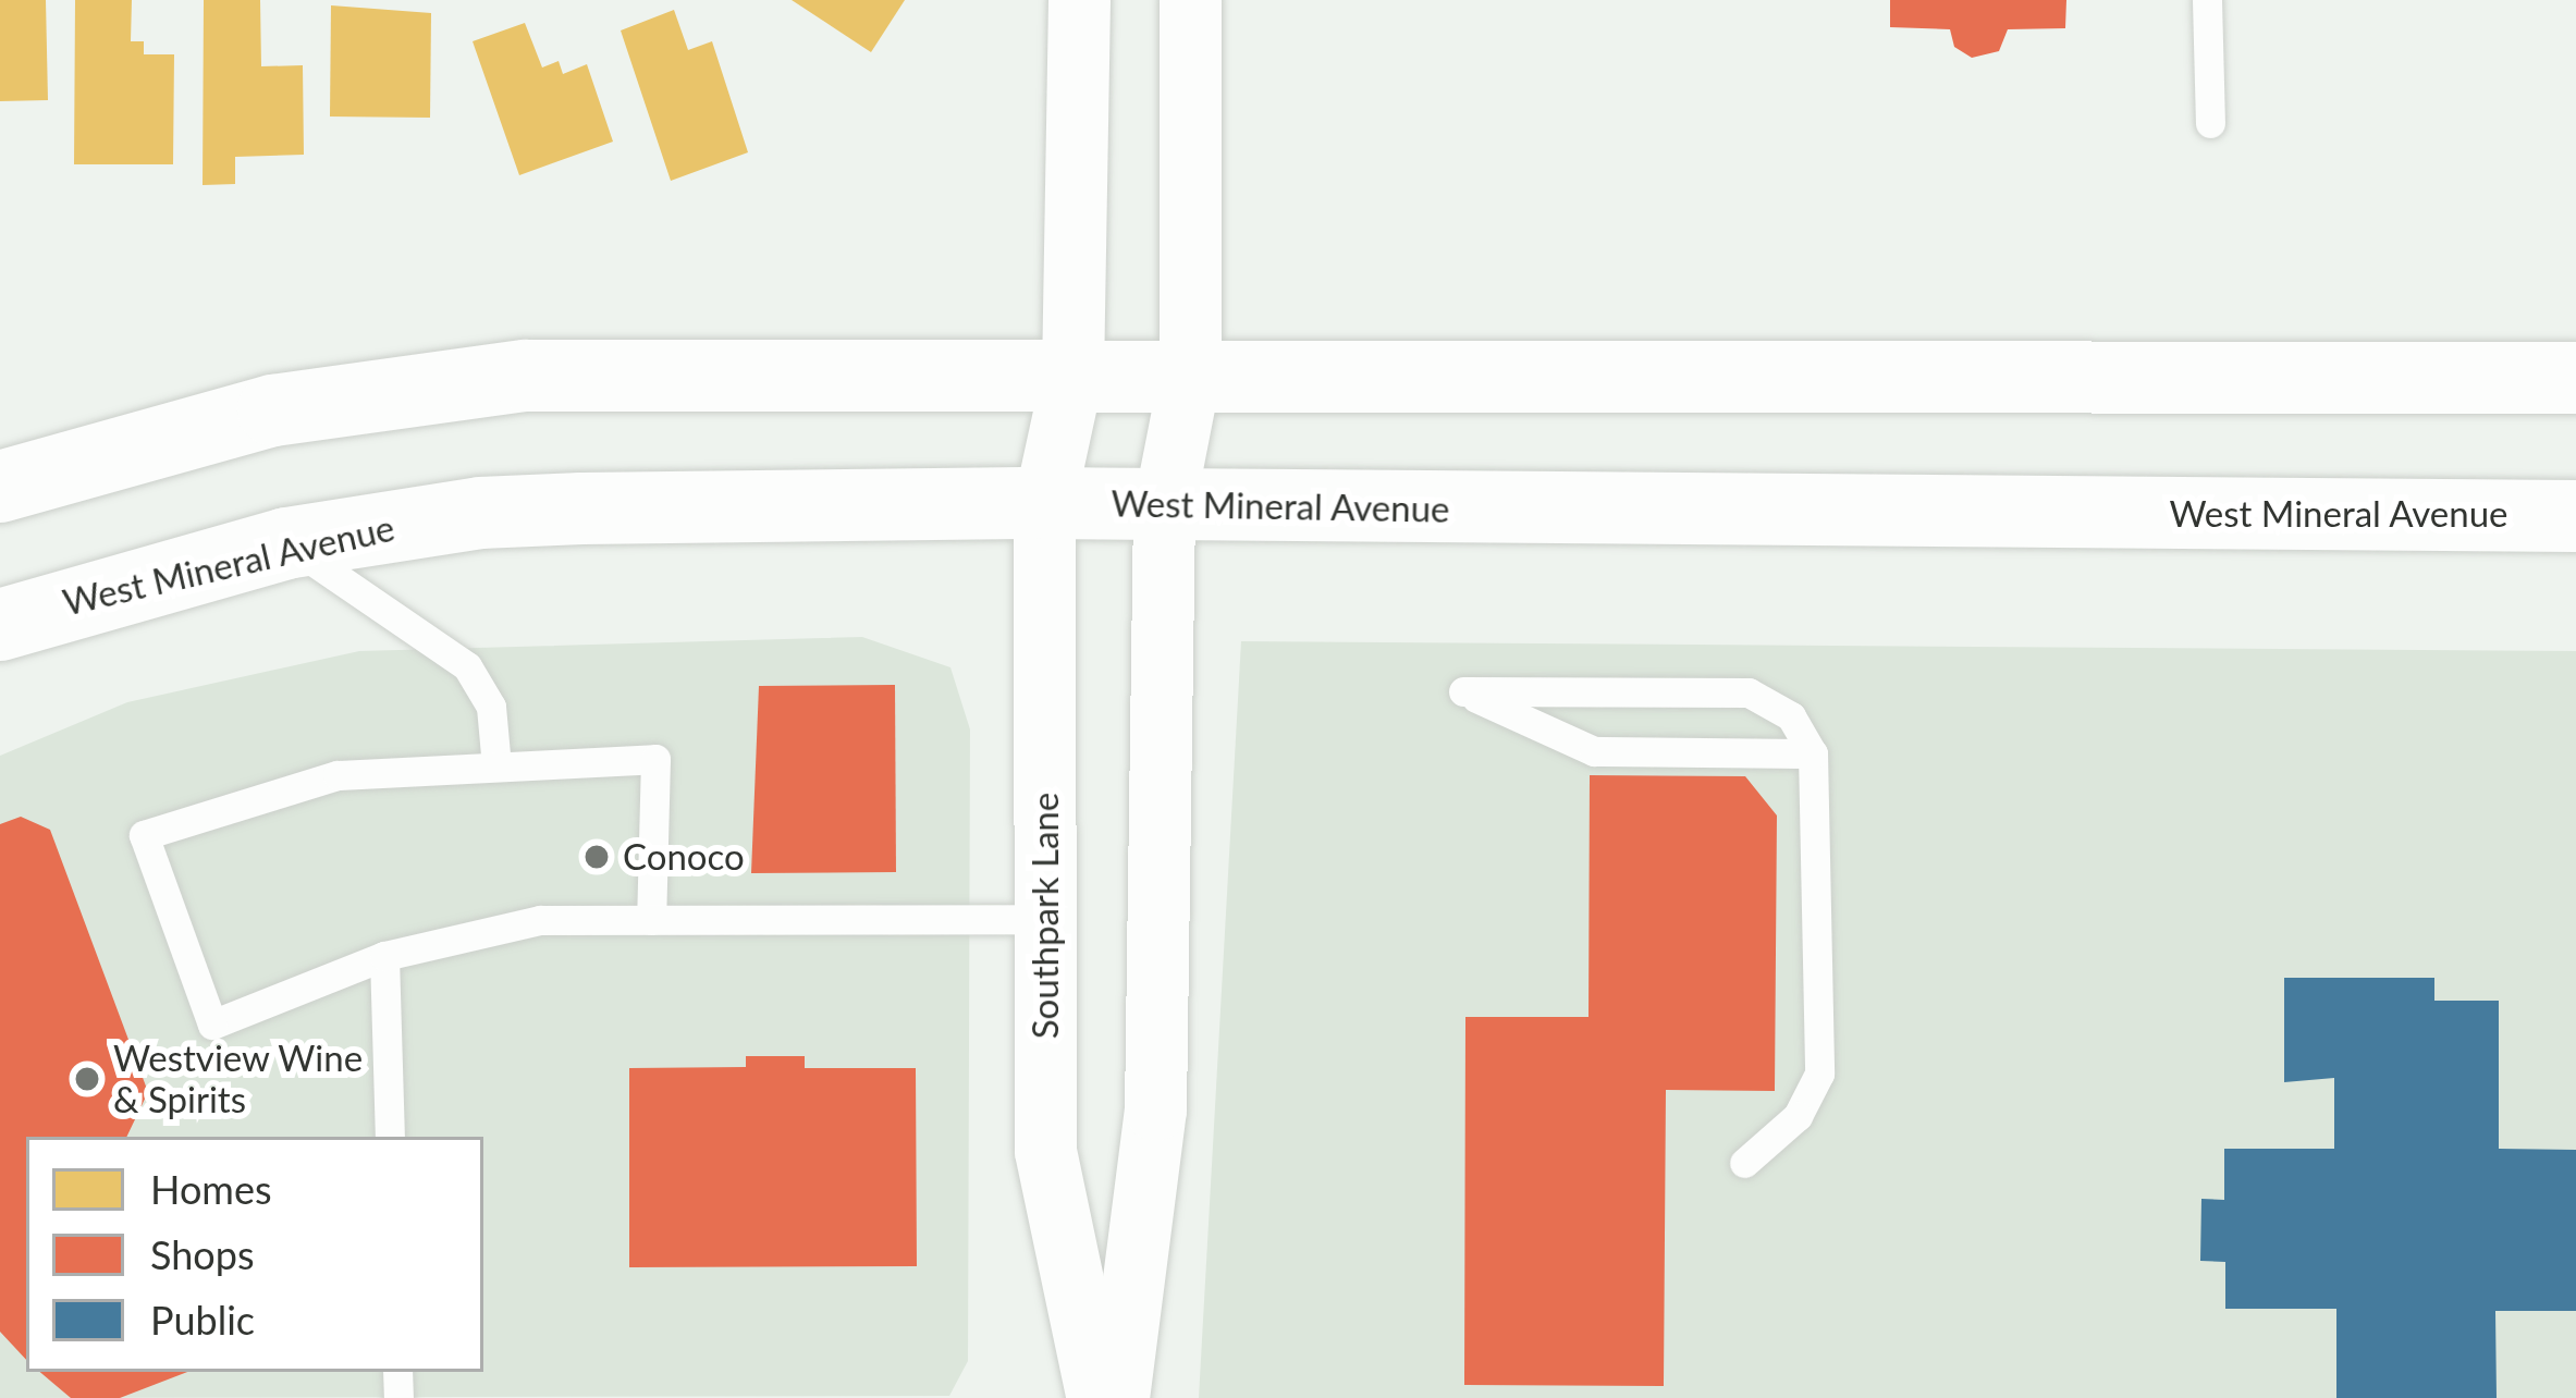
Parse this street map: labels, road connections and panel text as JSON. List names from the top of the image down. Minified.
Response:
{"streets":{"main road":["West Mineral Avenue"],"street":["Southpark Lane"]},"crossings":[["West Mineral Avenue","Southpark Lane"]],"places":["Conoco","Westview Wine & Spirits"],"legend":["Homes","Shops","Public"]}
